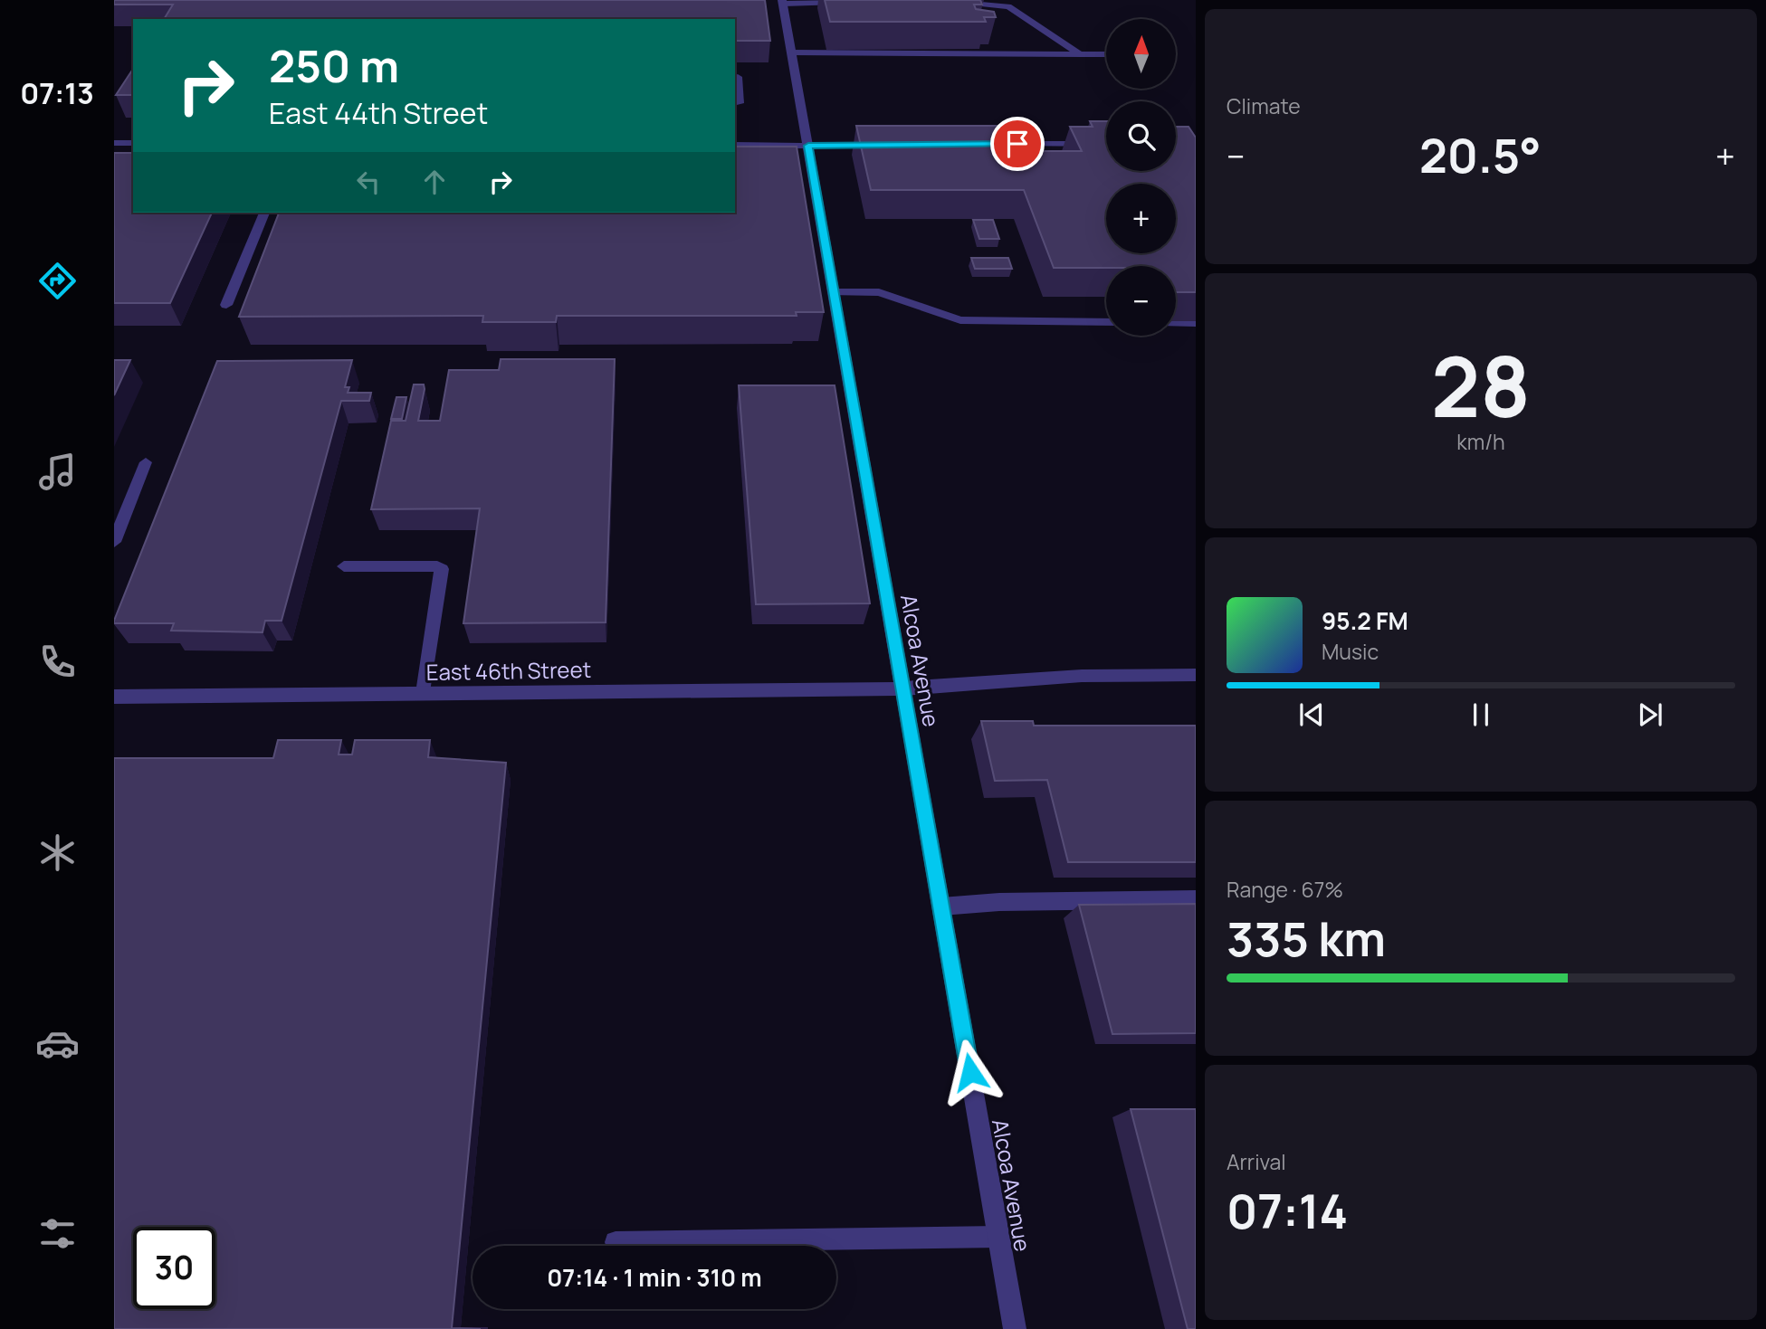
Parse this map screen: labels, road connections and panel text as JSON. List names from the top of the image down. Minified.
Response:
{"streets":{"street":["Alcoa Avenue","East 46th Street"]},"crossings":[["Alcoa Avenue","East 46th Street"]],"north":"top","page":{"tabs":"07:13","tile":["Climate",["28","km/h"],["Range · 67%","335 km"],["Arrival","07:14"]],"map_buttons":["+","−"],"turn":["250 m","East 44th Street"],"heat":["−","20.5°","+"],"song":["95.2 FM","Music"],"limit":"30","trip":"07:14 · 1 min · 310 m"}}
